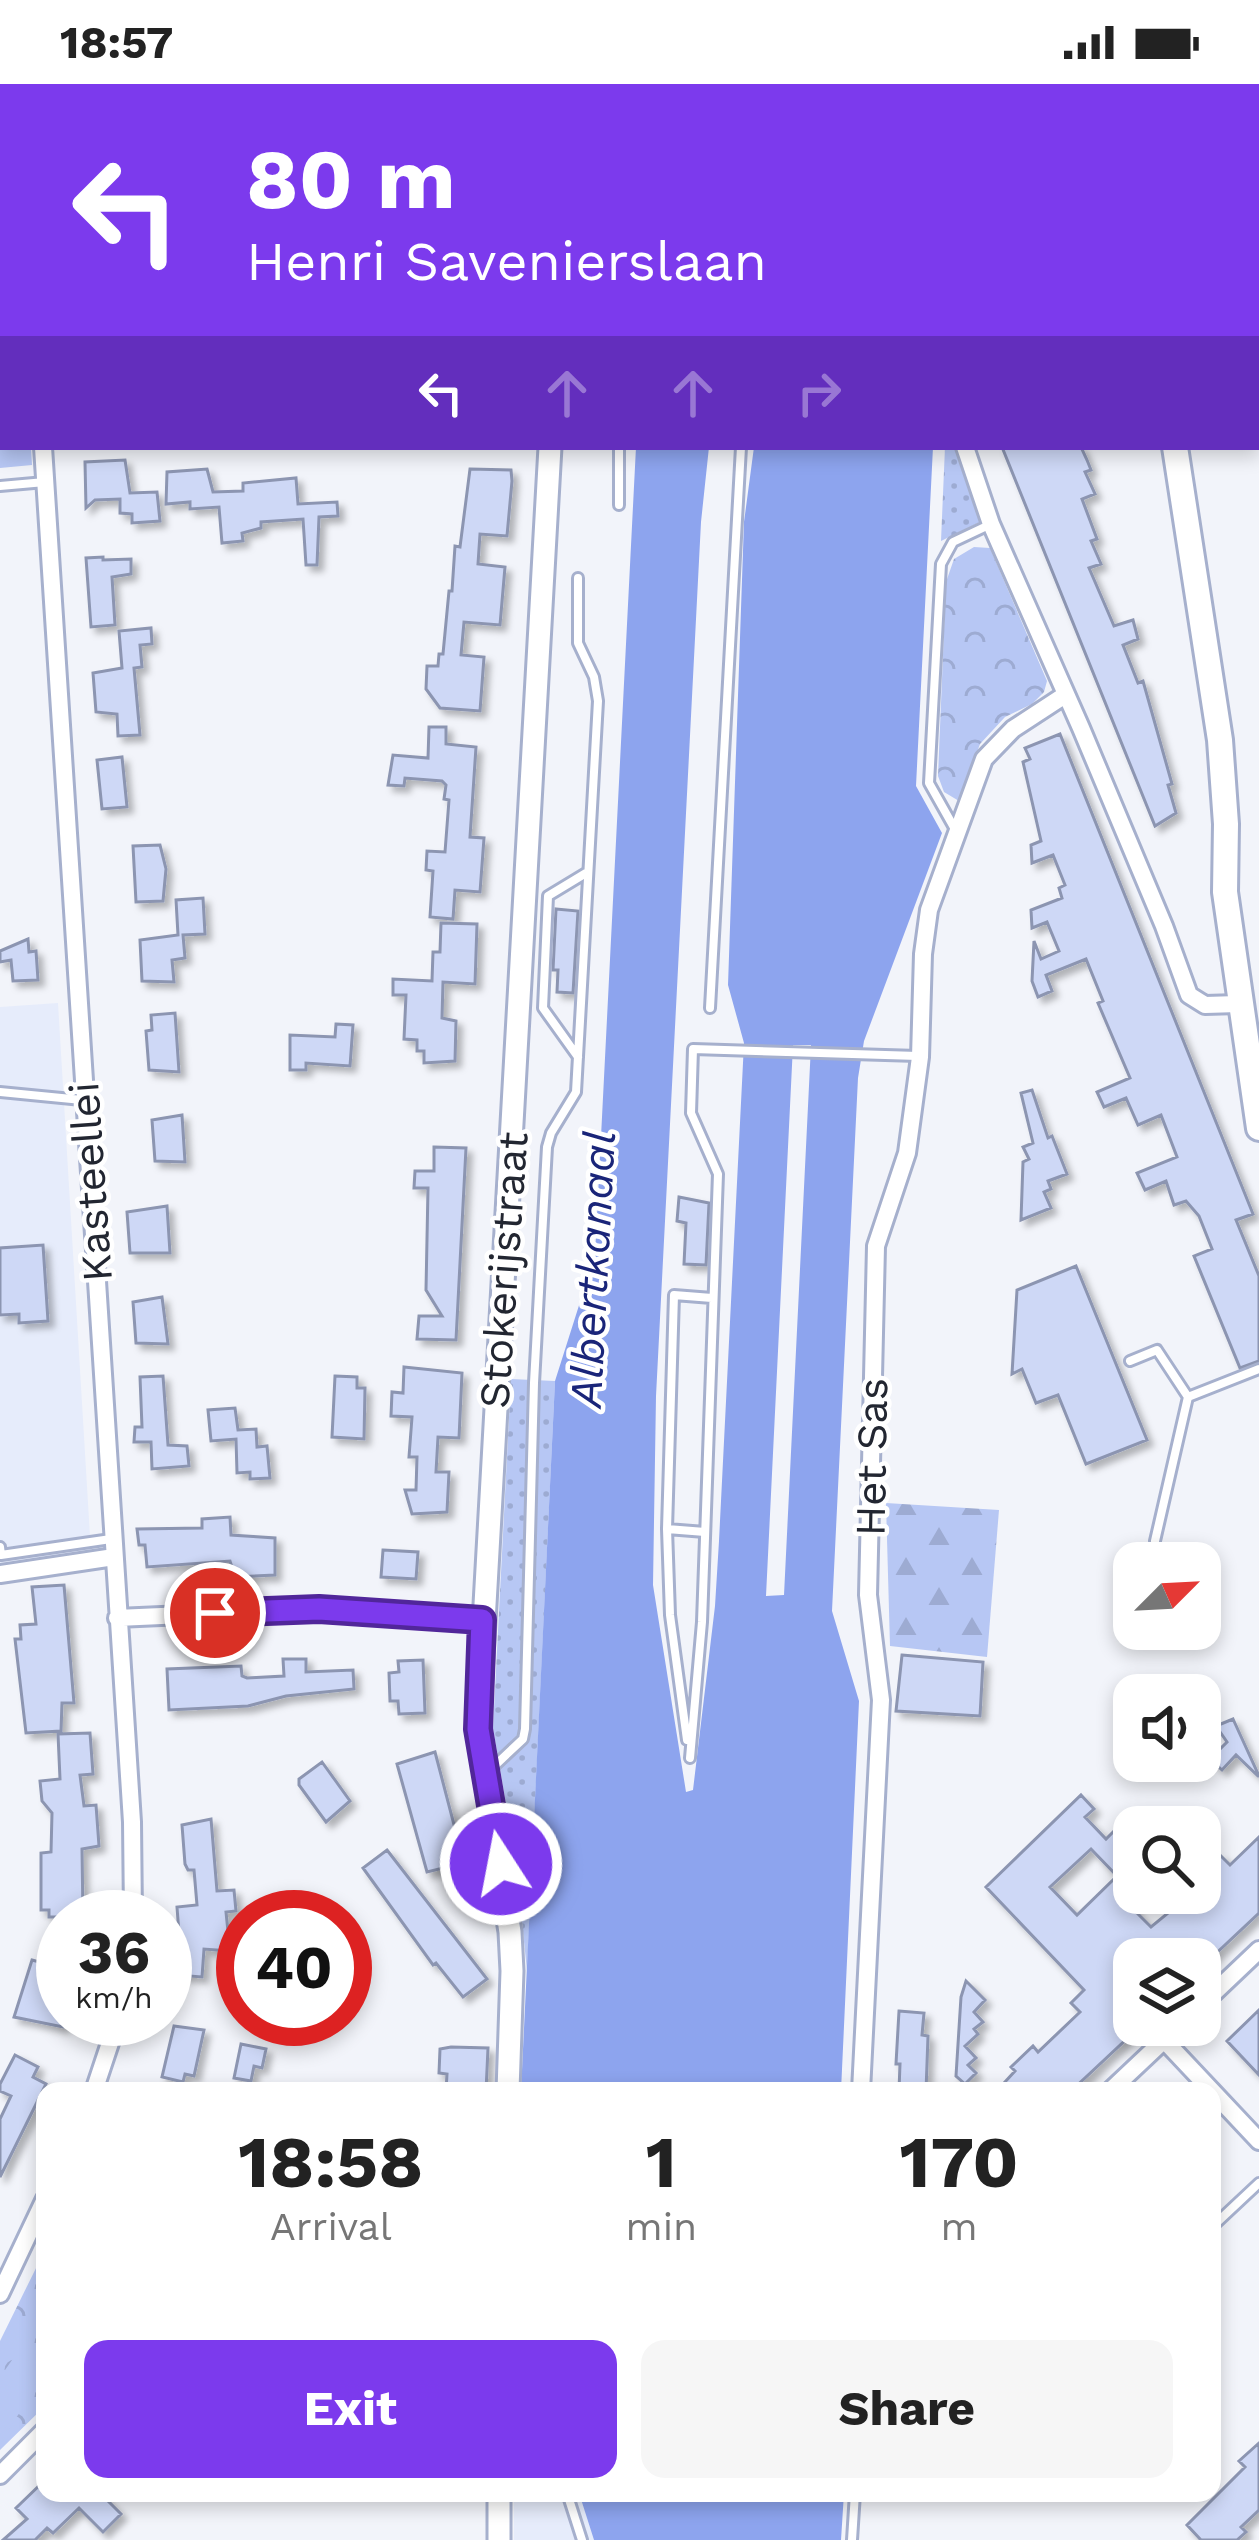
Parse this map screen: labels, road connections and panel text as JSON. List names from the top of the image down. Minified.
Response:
{"streets":{"street":["Kasteellei","Stokerijstraat","Het Sas"]},"water":["Albertkanaal"],"north":"top right","page":{"status":"18:57","turn":["80 m","Henri Savenierslaan"],"speed":"36 km/h","limit":"40","eta":["18:58","Arrival","1","min","170","m"],"buttons":["Exit","Share"]}}
